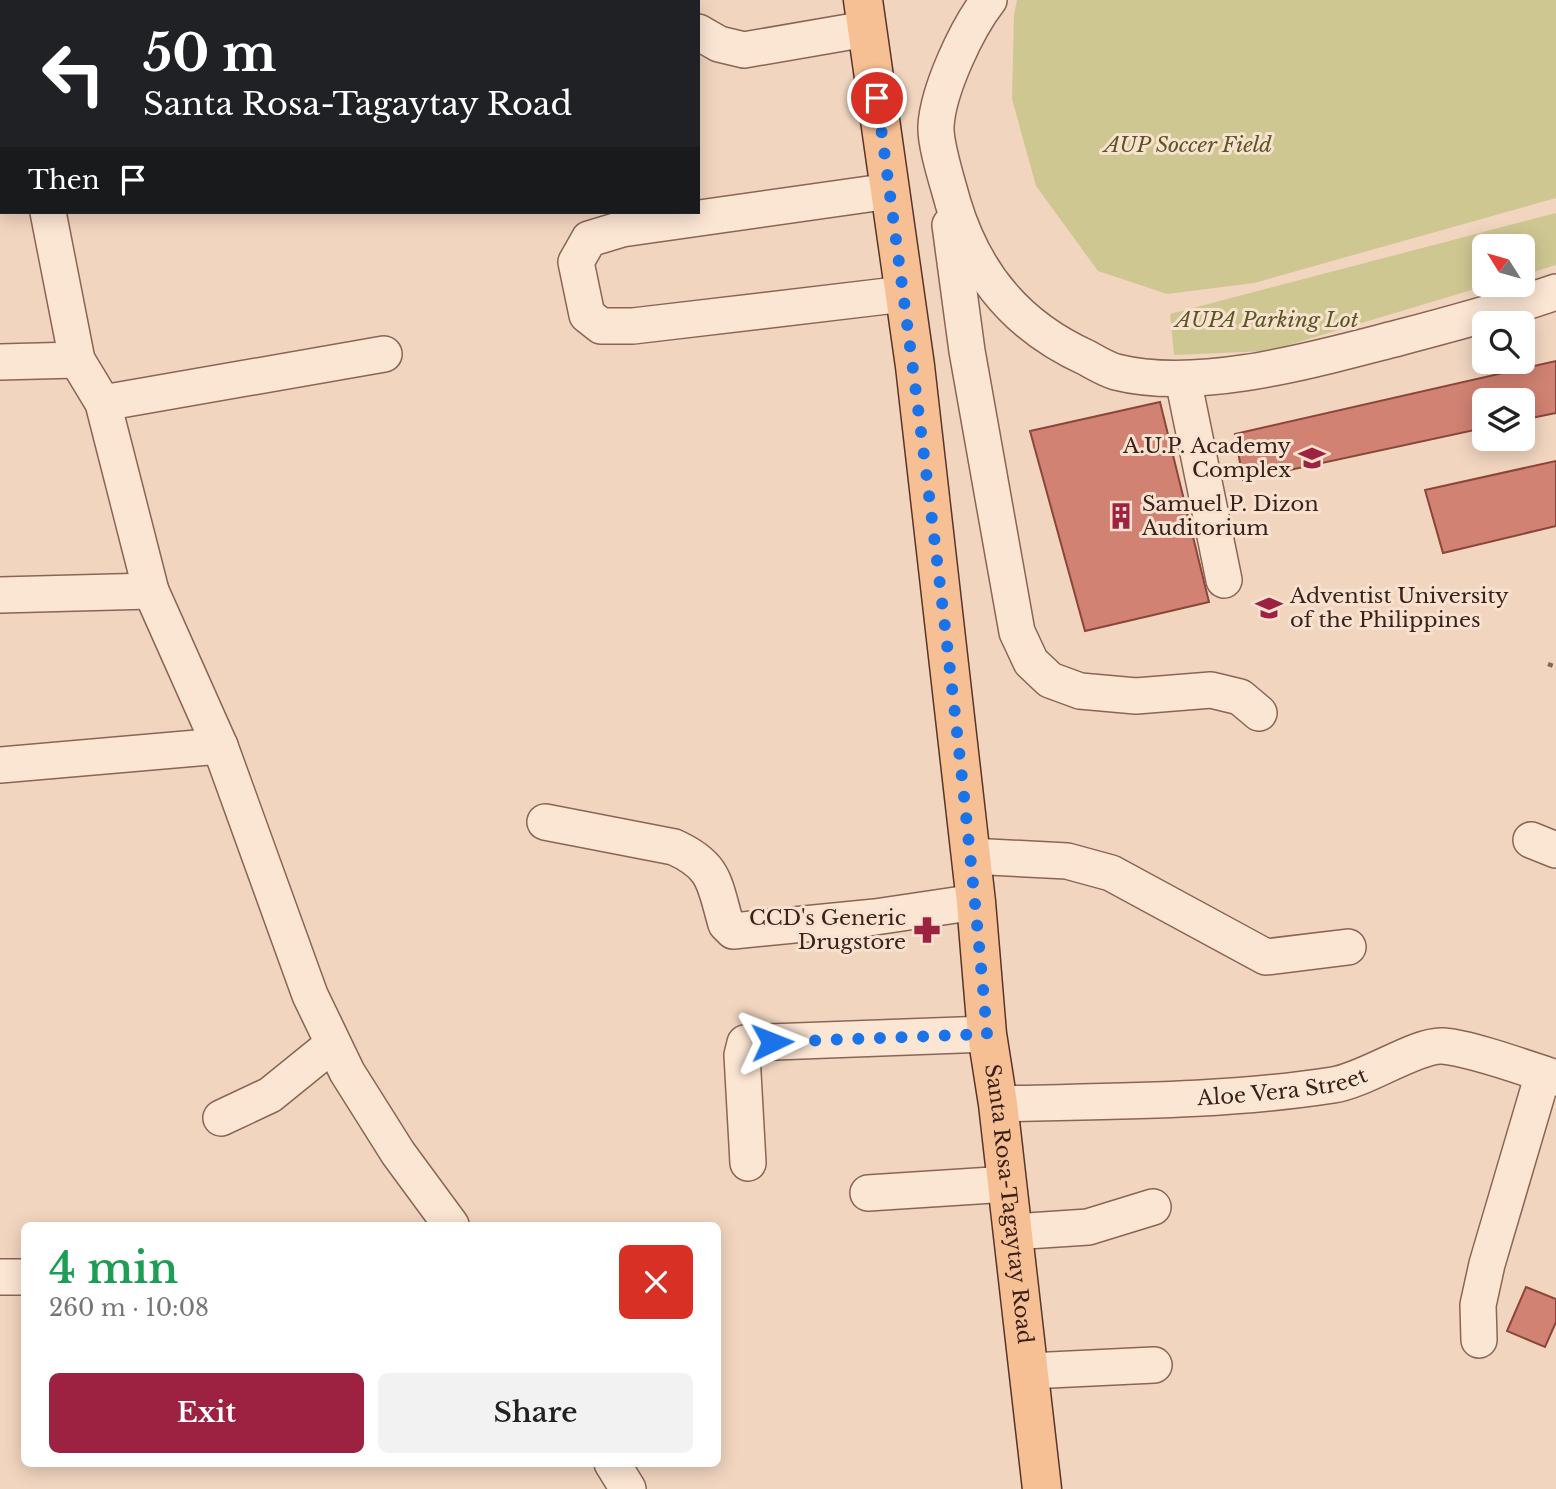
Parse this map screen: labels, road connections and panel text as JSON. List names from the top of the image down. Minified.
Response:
{"streets":{"main road":["Santa Rosa-Tagaytay Road"],"street":["Aloe Vera Street"]},"crossings":[["Aloe Vera Street","Santa Rosa-Tagaytay Road"]],"parks":["AUP Soccer Field","AUPA Parking Lot"],"places":{"school or university":["A.U.P. Academy Complex","Adventist University of the Philippines"],"building":["Samuel P. Dizon Auditorium"],"pharmacy":["CCD's Generic Drugstore"]},"north":"top left","page":{"turn":["50 m","Santa Rosa-Tagaytay Road"],"then":"Then","heading":["4 min","260 m · 10:08"],"buttons":["Exit","Share"]}}
